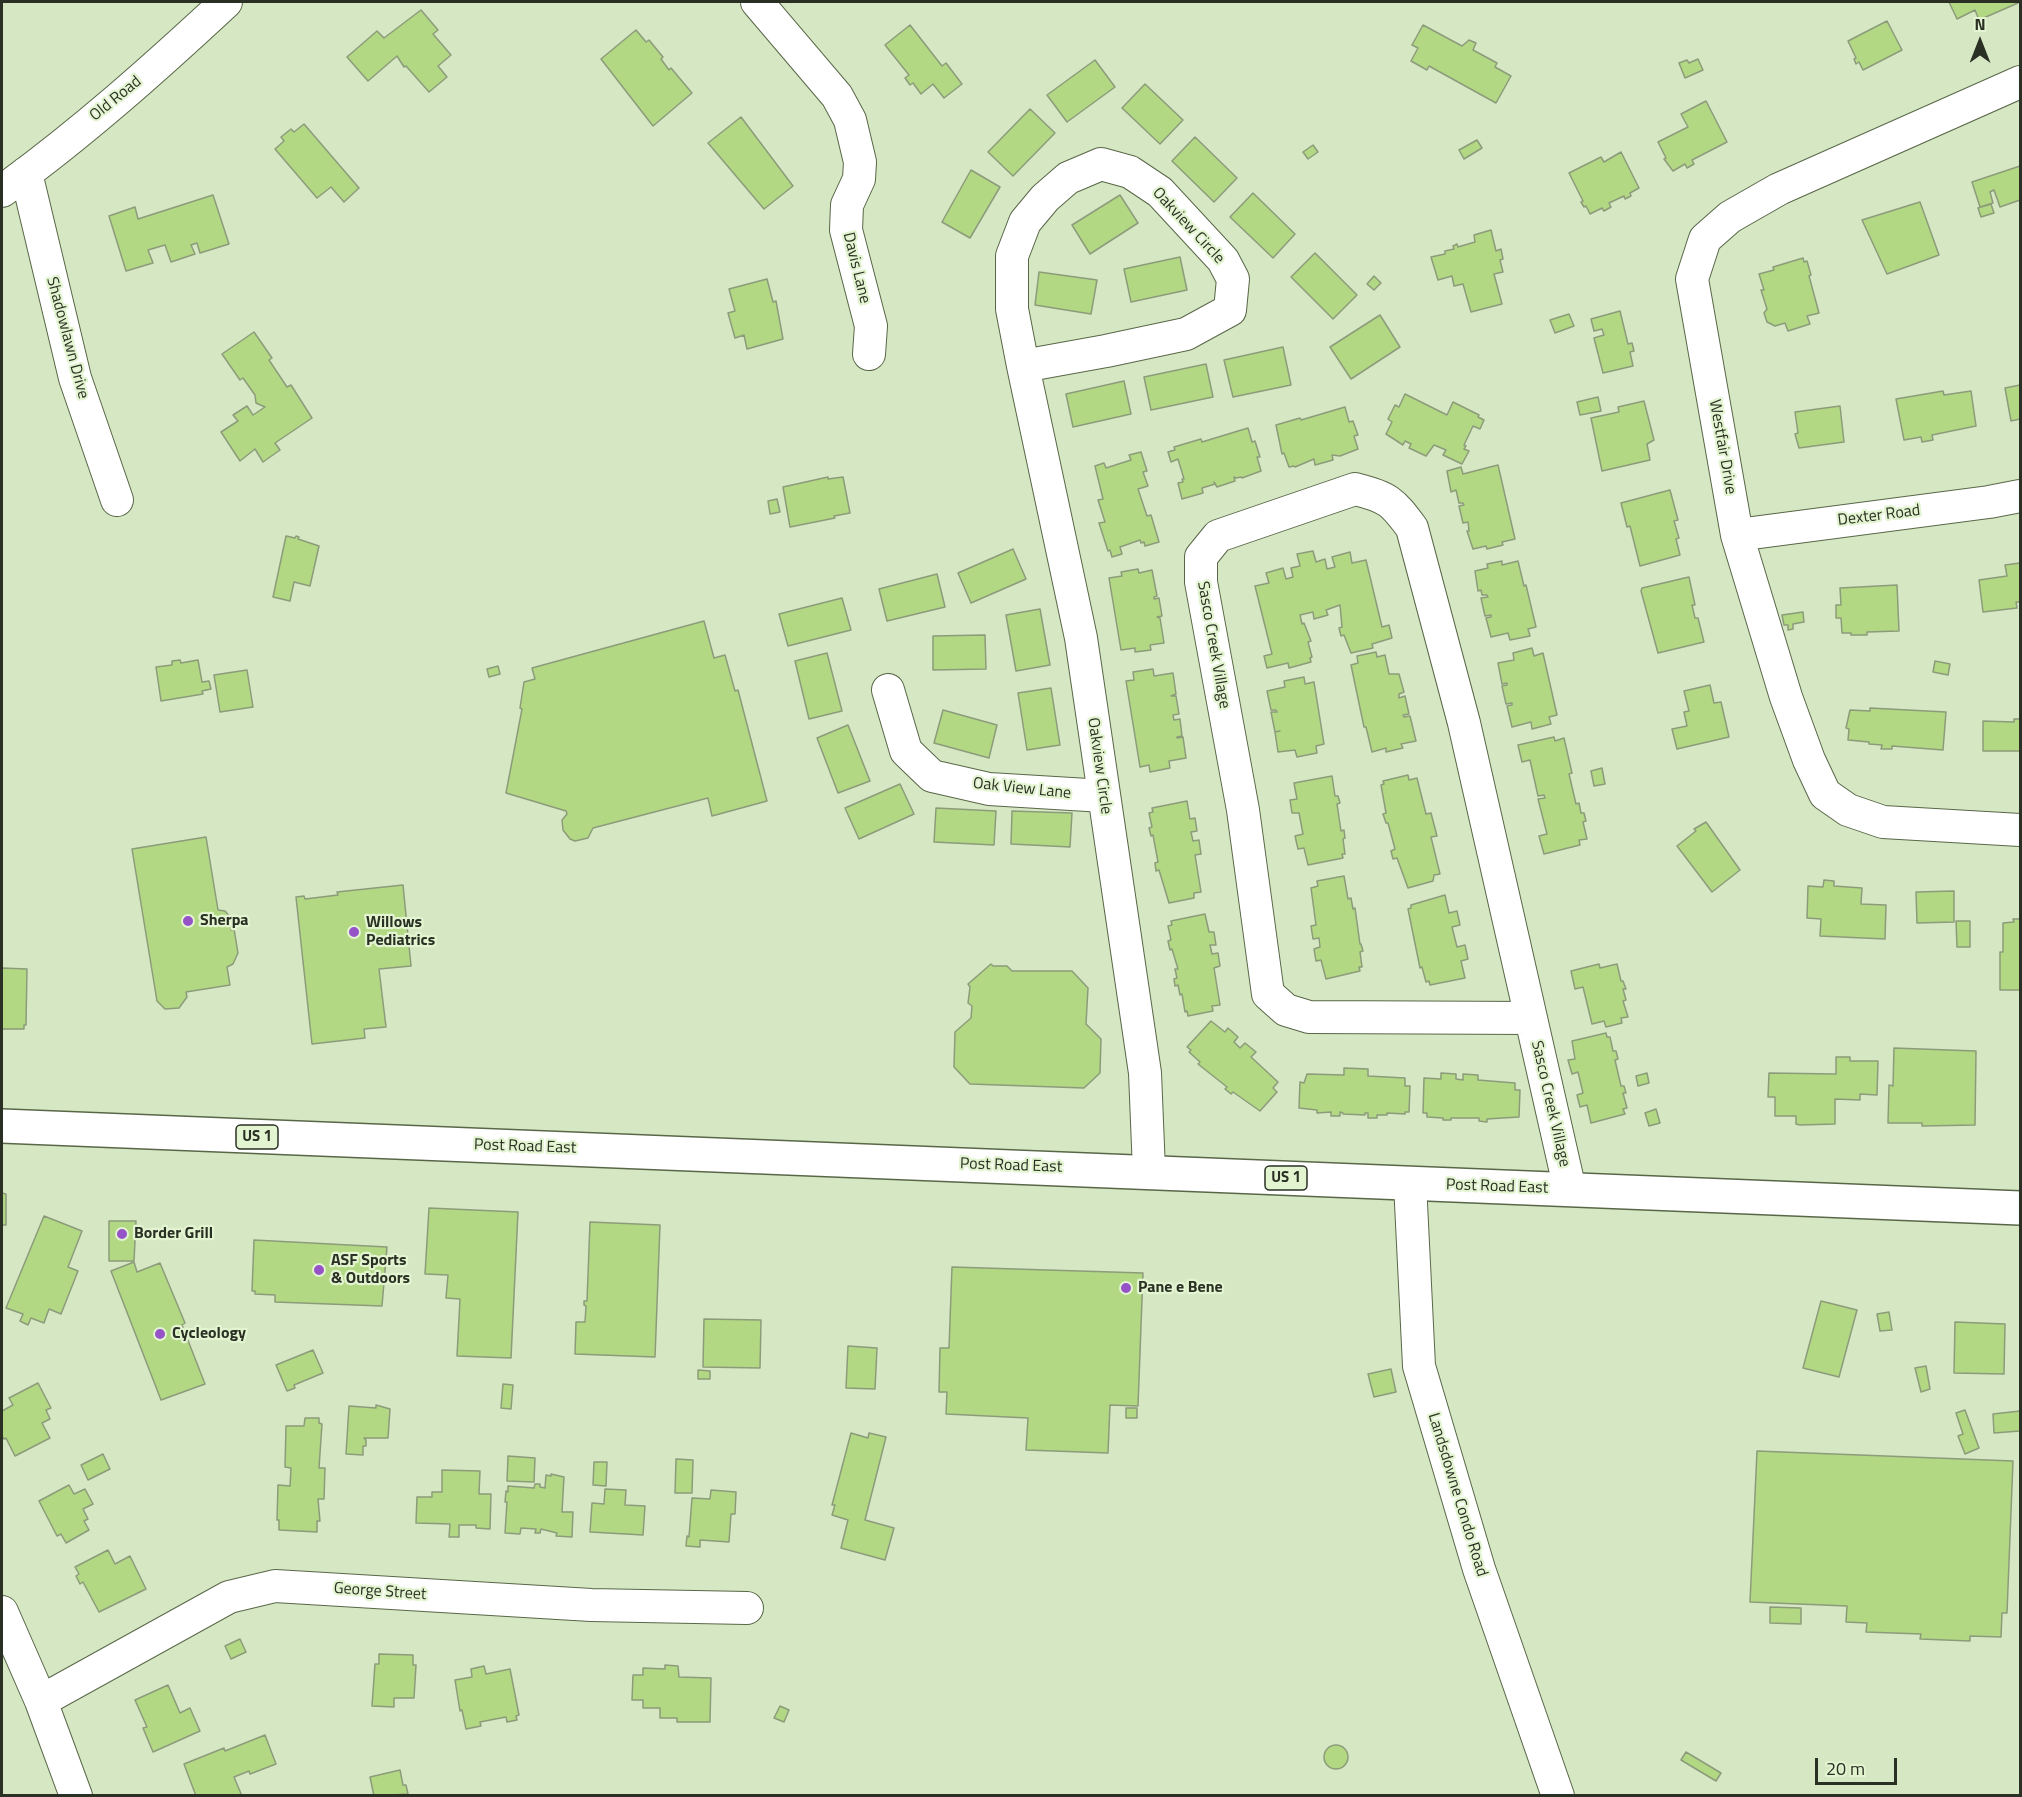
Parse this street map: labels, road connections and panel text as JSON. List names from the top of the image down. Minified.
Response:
{"streets":{"main road":["US 1","Post Road East"],"street":["Old Road","Oakview Circle","Davis Lane","Shadowlawn Drive","Westfair Drive","Dexter Road","Sasco Creek Village","Oak View Lane","Landsdowne Condo Road","George Street"]},"crossings":[["Old Road","Shadowlawn Drive"],["Oakview Circle","Oak View Lane"],["Oakview Circle","Post Road East"],["Westfair Drive","Dexter Road"],["Sasco Creek Village","Post Road East"],["Post Road East","Landsdowne Condo Road"]],"places":["Sherpa","Willows Pediatrics","Border Grill","ASF Sports & Outdoors","Pane e Bene","Cycleology"],"scale_bar":"20 m","north":"top"}
